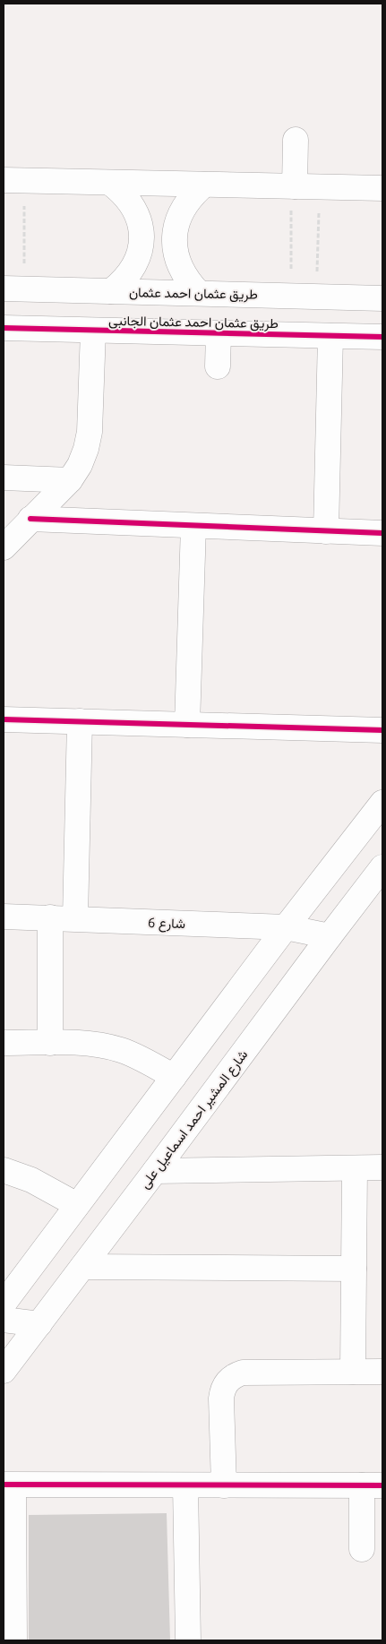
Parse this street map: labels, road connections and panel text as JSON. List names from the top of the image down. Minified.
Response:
{"streets":{"street":["طريق عثمان احمد عثمان","طريق عثمان احمد عثمان الجانبى","شارع 6","شارع المشير احمد اسماعيل على"]},"crossings":[["شارع 6","شارع المشير احمد اسماعيل على"]]}
